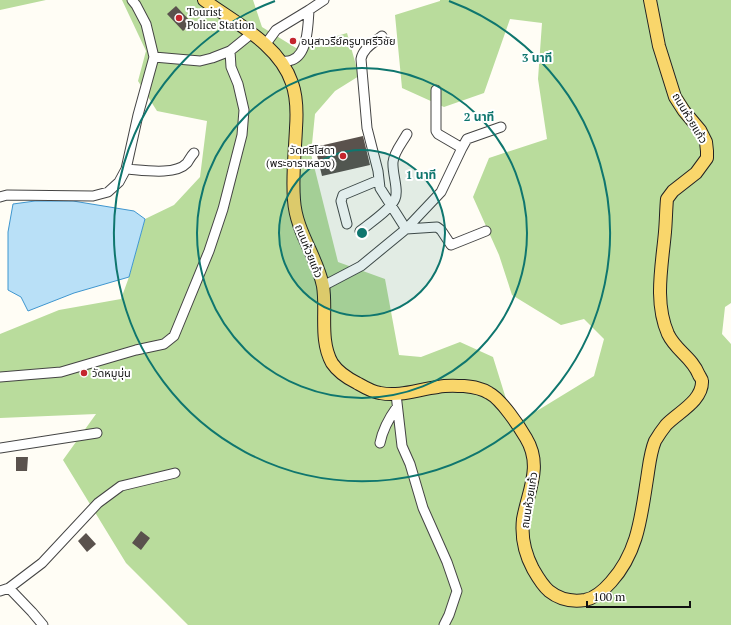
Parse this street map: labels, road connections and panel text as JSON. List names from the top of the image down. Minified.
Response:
{"streets":{"main road":["ถนนห้วยแก้ว"]},"places":["Tourist Police Station","อนุสาวรีย์ครูบาศรีวิชัย","วัดศรีโสดา (พระอาราหลวง)","วัดหมูบุ่น"],"scale_bar":"100 m","rings":["3 นาที","2 นาที","1 นาที"]}
